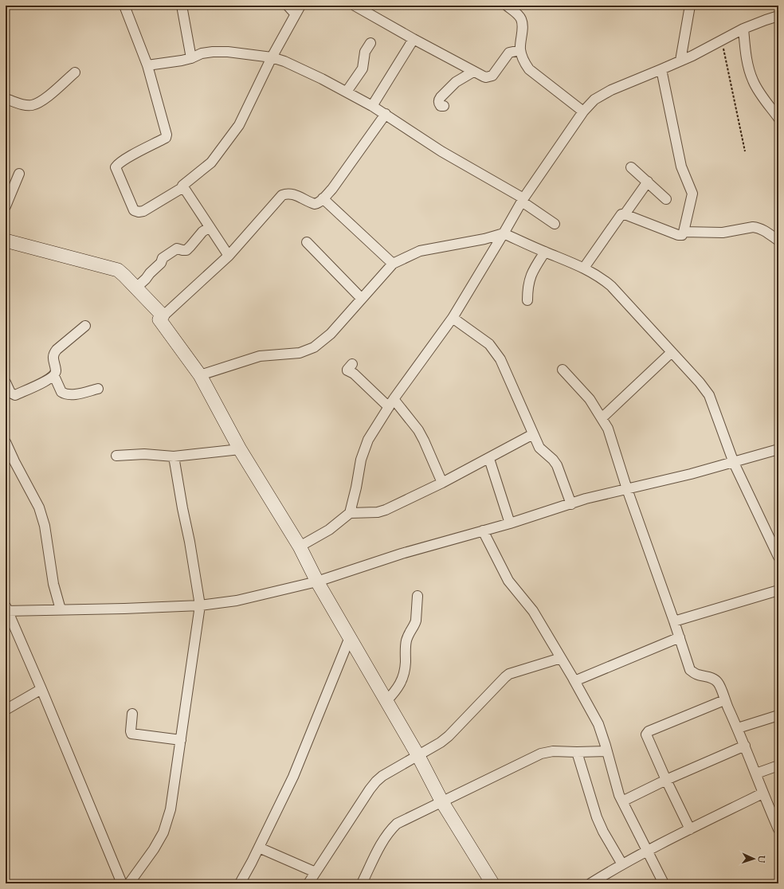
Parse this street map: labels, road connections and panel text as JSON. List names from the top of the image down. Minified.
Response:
{"north":"right"}
